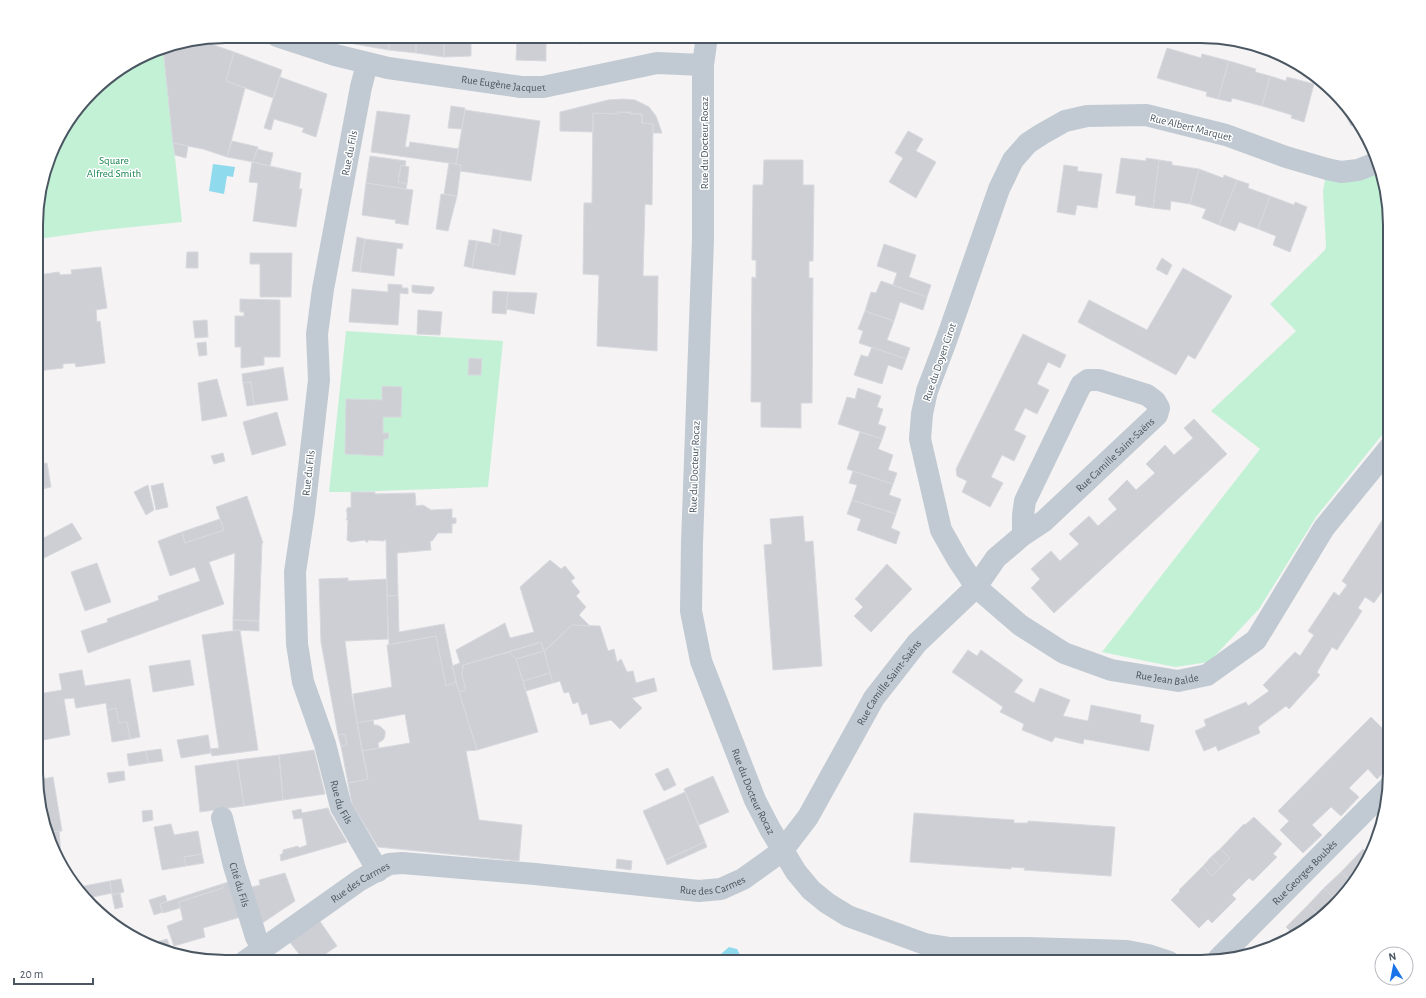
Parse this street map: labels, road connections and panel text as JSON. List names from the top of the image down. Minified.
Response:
{"streets":{"street":["Rue Eugène Jacquet","Rue Albert Marquet","Rue du Docteur Rocaz","Rue du Fils","Rue du Doyen Cirot","Rue Camille Saint-Saëns","Rue Jean Balde","Rue Georges Boubès","Rue des Carmes","Cité du Fils"]},"crossings":[["Rue Eugène Jacquet","Rue du Docteur Rocaz"],["Rue Eugène Jacquet","Rue du Fils"],["Rue Albert Marquet","Rue du Doyen Cirot"],["Rue du Docteur Rocaz","Rue Camille Saint-Saëns"],["Rue du Docteur Rocaz","Rue des Carmes"],["Rue du Fils","Rue des Carmes"],["Rue du Doyen Cirot","Rue Camille Saint-Saëns"],["Rue du Doyen Cirot","Rue Jean Balde"],["Rue Camille Saint-Saëns","Rue Jean Balde"],["Rue Camille Saint-Saëns","Rue des Carmes"],["Rue des Carmes","Cité du Fils"]],"parks":["Square Alfred Smith"],"scale_bar":"20 m","north":"top"}
